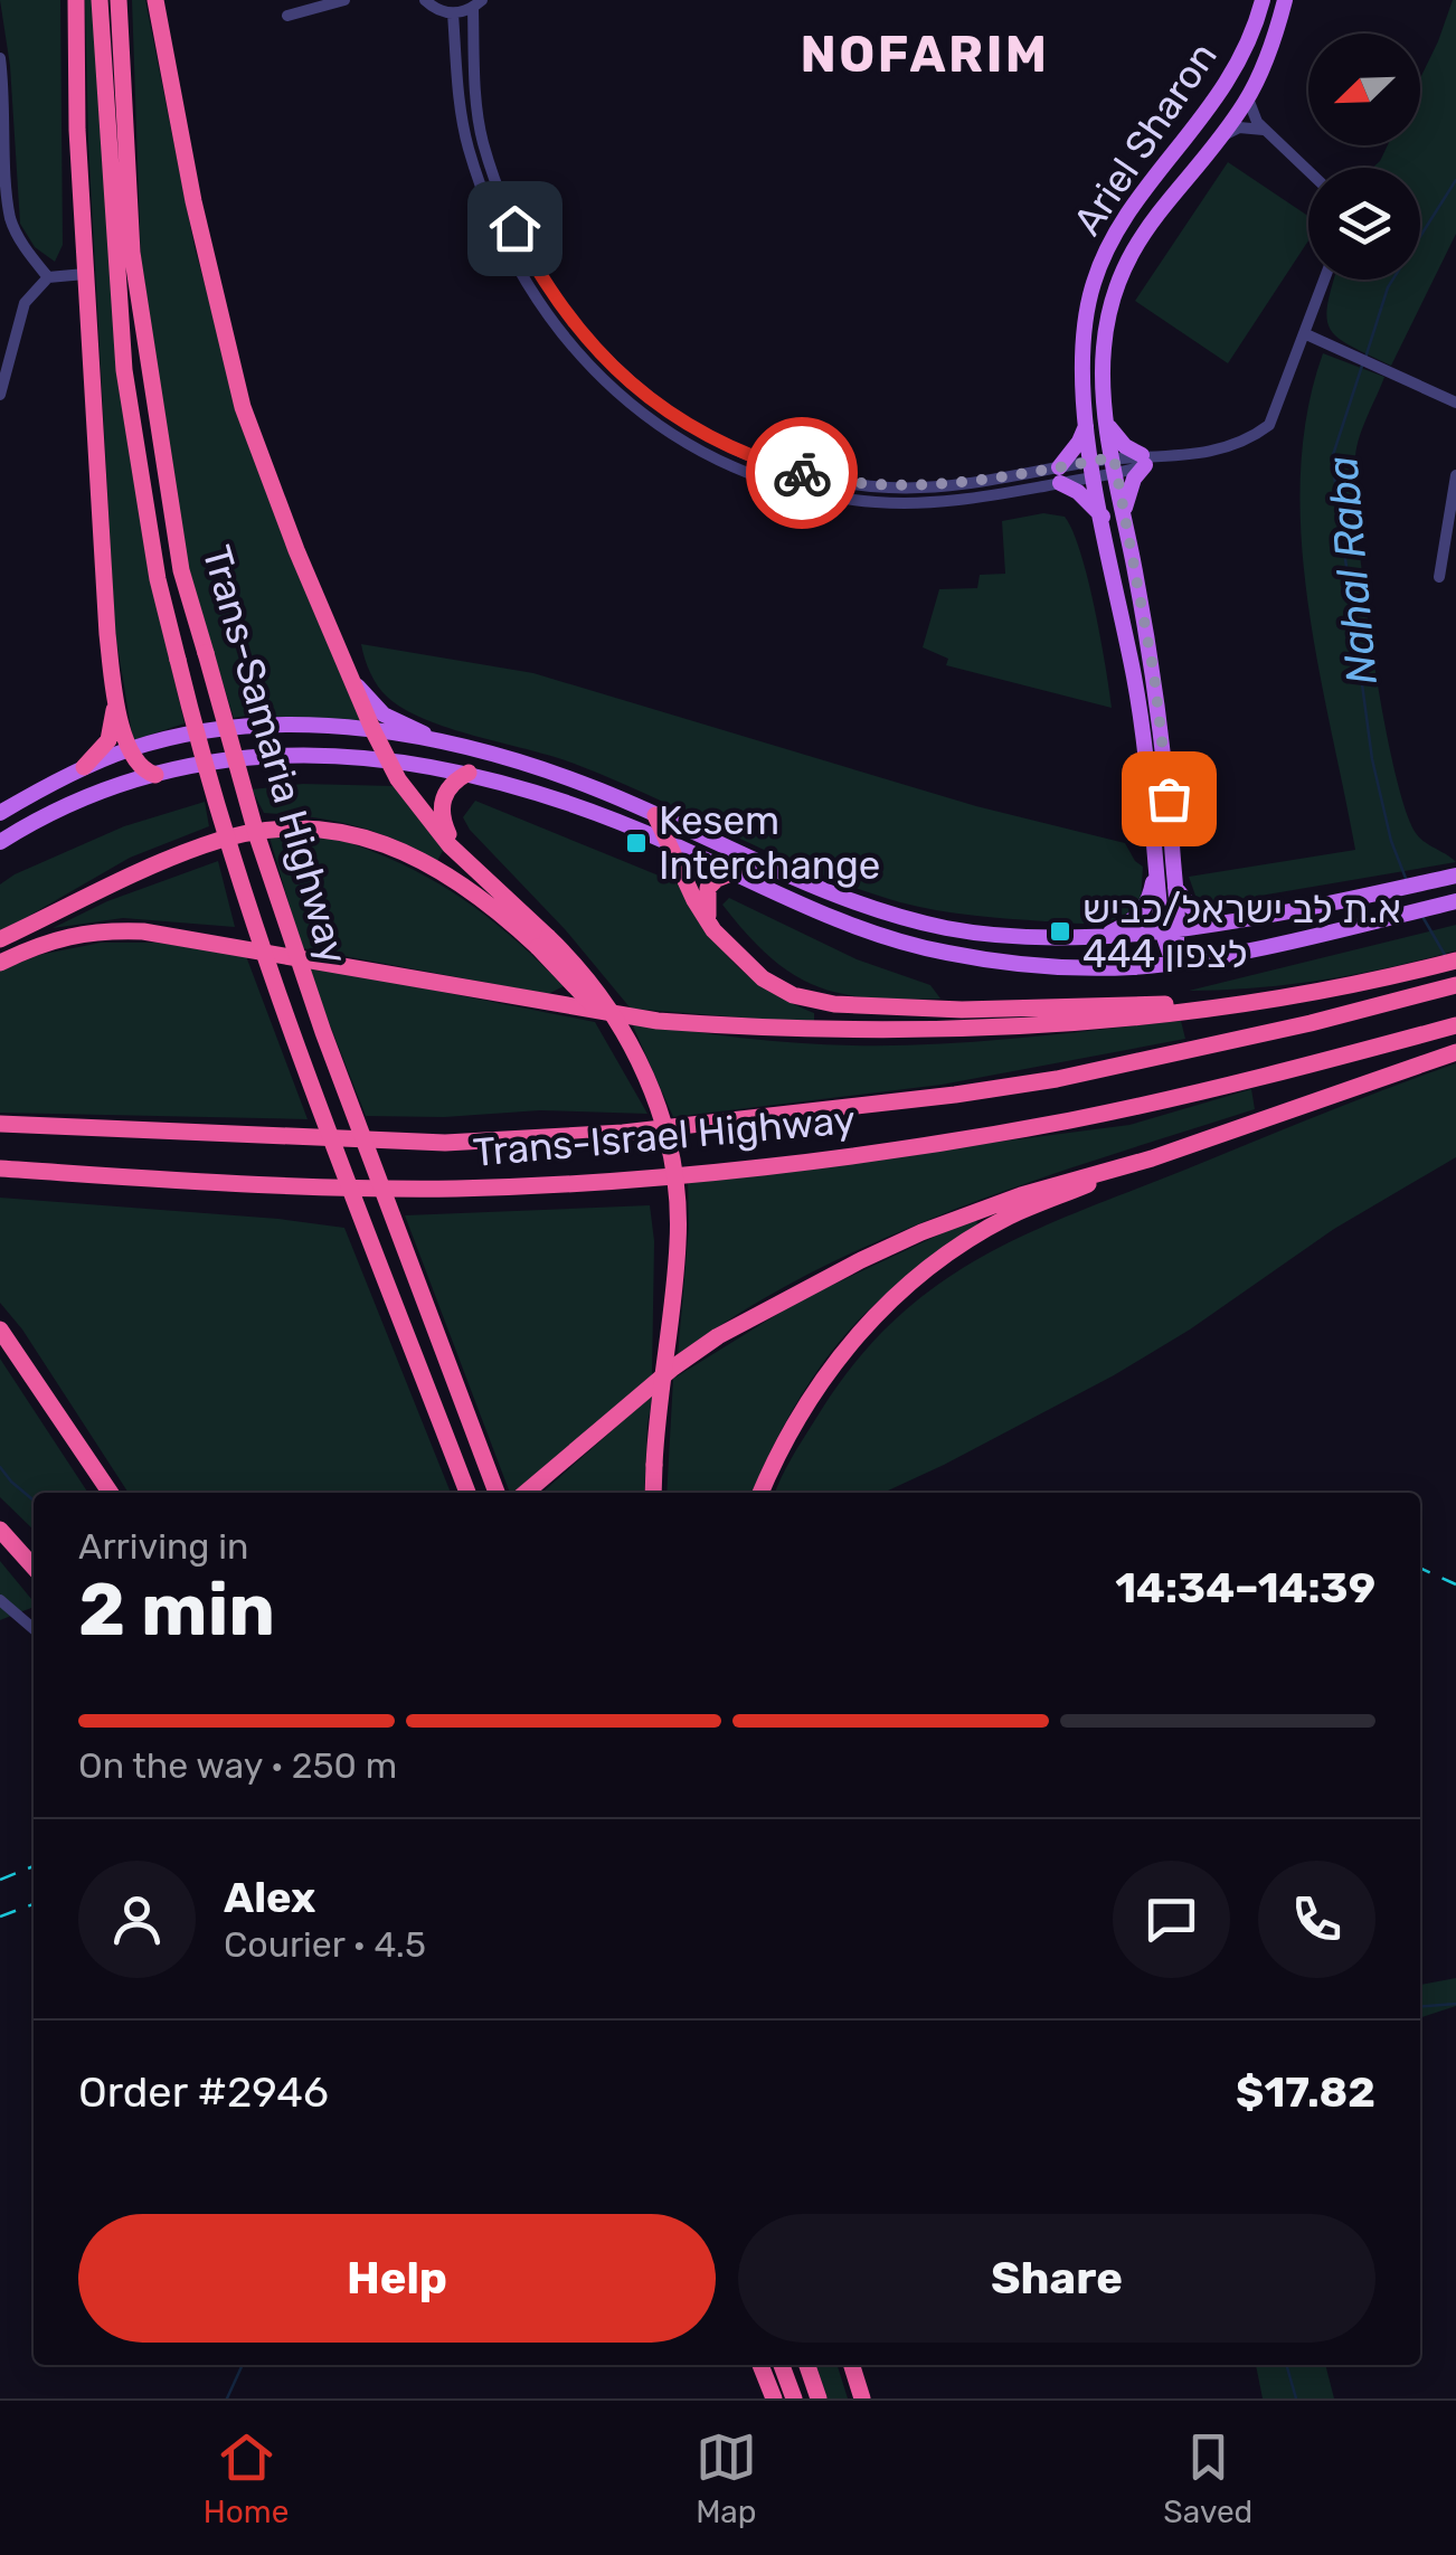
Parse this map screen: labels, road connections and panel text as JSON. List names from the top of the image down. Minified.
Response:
{"streets":{"highway":["Trans-Samaria Highway","Trans-Israel Highway"],"main road":["Ariel Sharon"]},"districts":["NOFARIM"],"water":["Nahal Raba"],"places":{"transit":["Kesem Interchange","א.ת לב ישראל/כביש 444 לצפון"]},"north":"bottom left","page":{"heading":["2 min","Arriving in","14:34–14:39"],"panel":["Alex","Courier · 4.5","Order #2946","$17.82"],"bar":"On the way · 250 m","buttons":["Help","Share"],"tabs":["Home","Map","Saved"]}}
